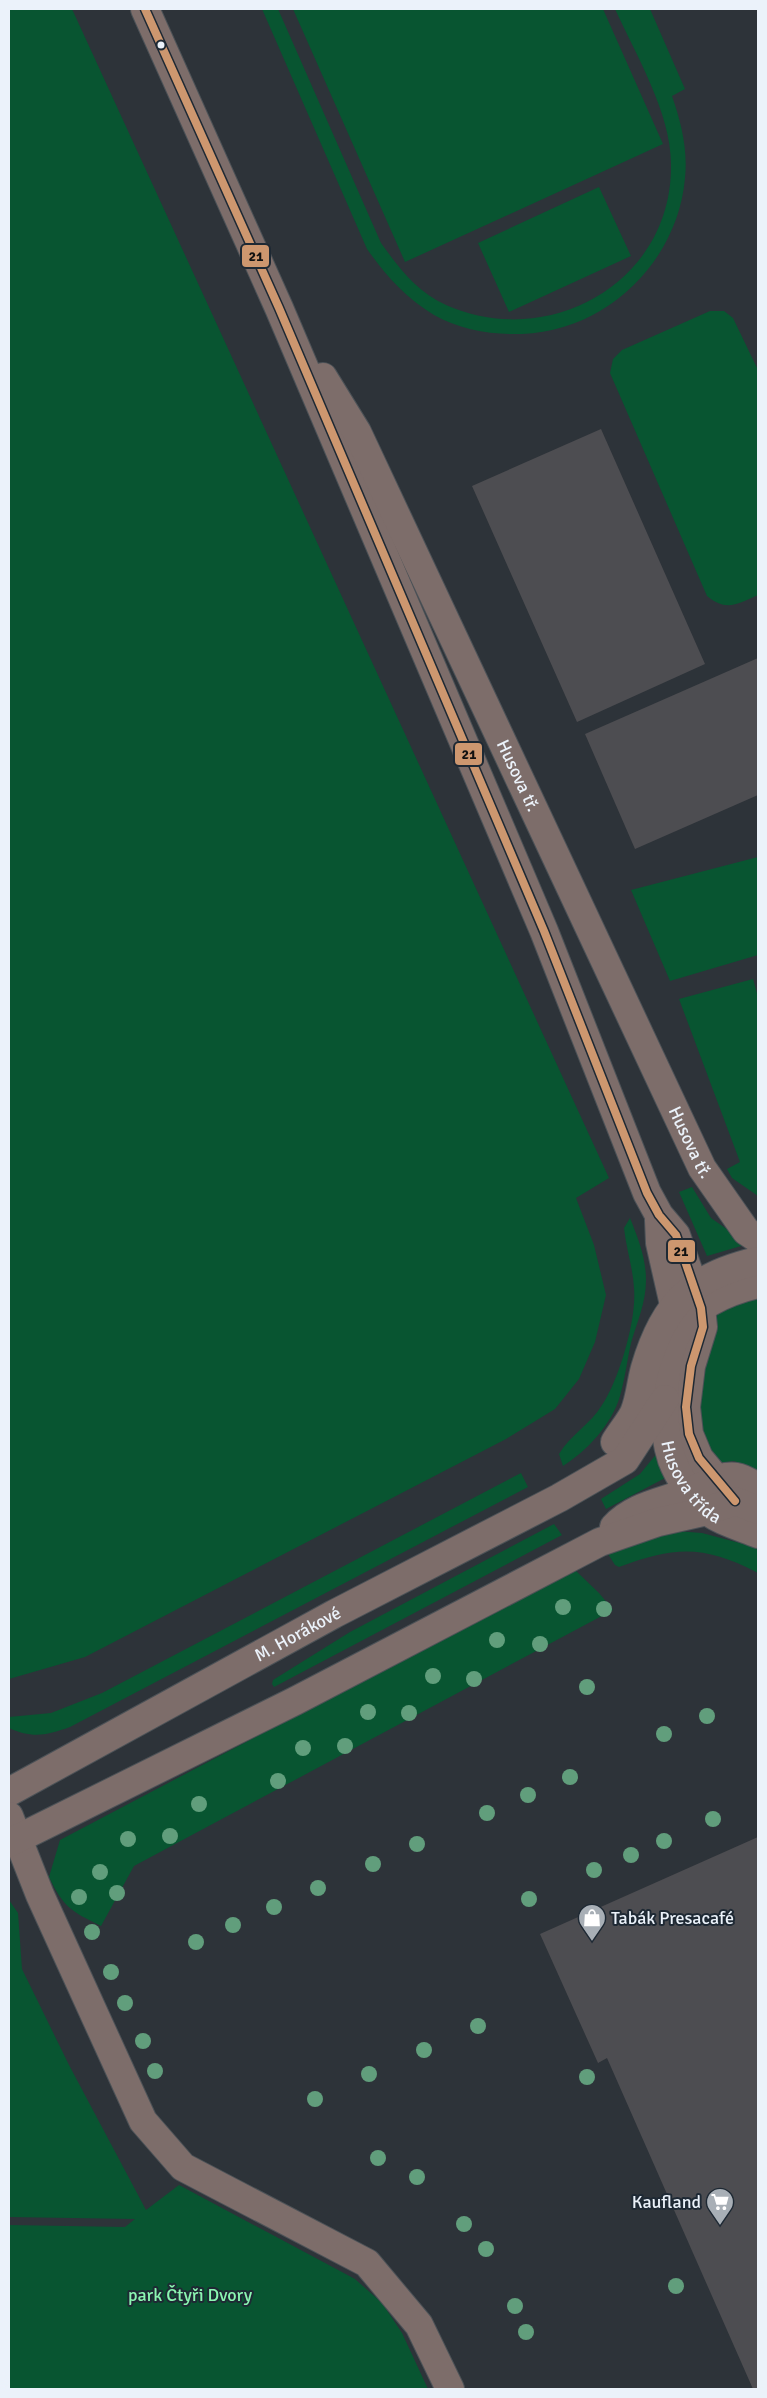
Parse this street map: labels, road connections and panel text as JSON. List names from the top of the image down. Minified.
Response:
{"streets":{"street":["Husova tř.","Husova třída","M. Horákové"]},"crossings":[["Husova tř.","Husova třída"],["Husova třída","M. Horákové"]],"parks":["park Čtyři Dvory"],"places":{"shop":["Tabák Presacafé"],"supermarket":["Kaufland"]},"lines":["transit line 21"]}
